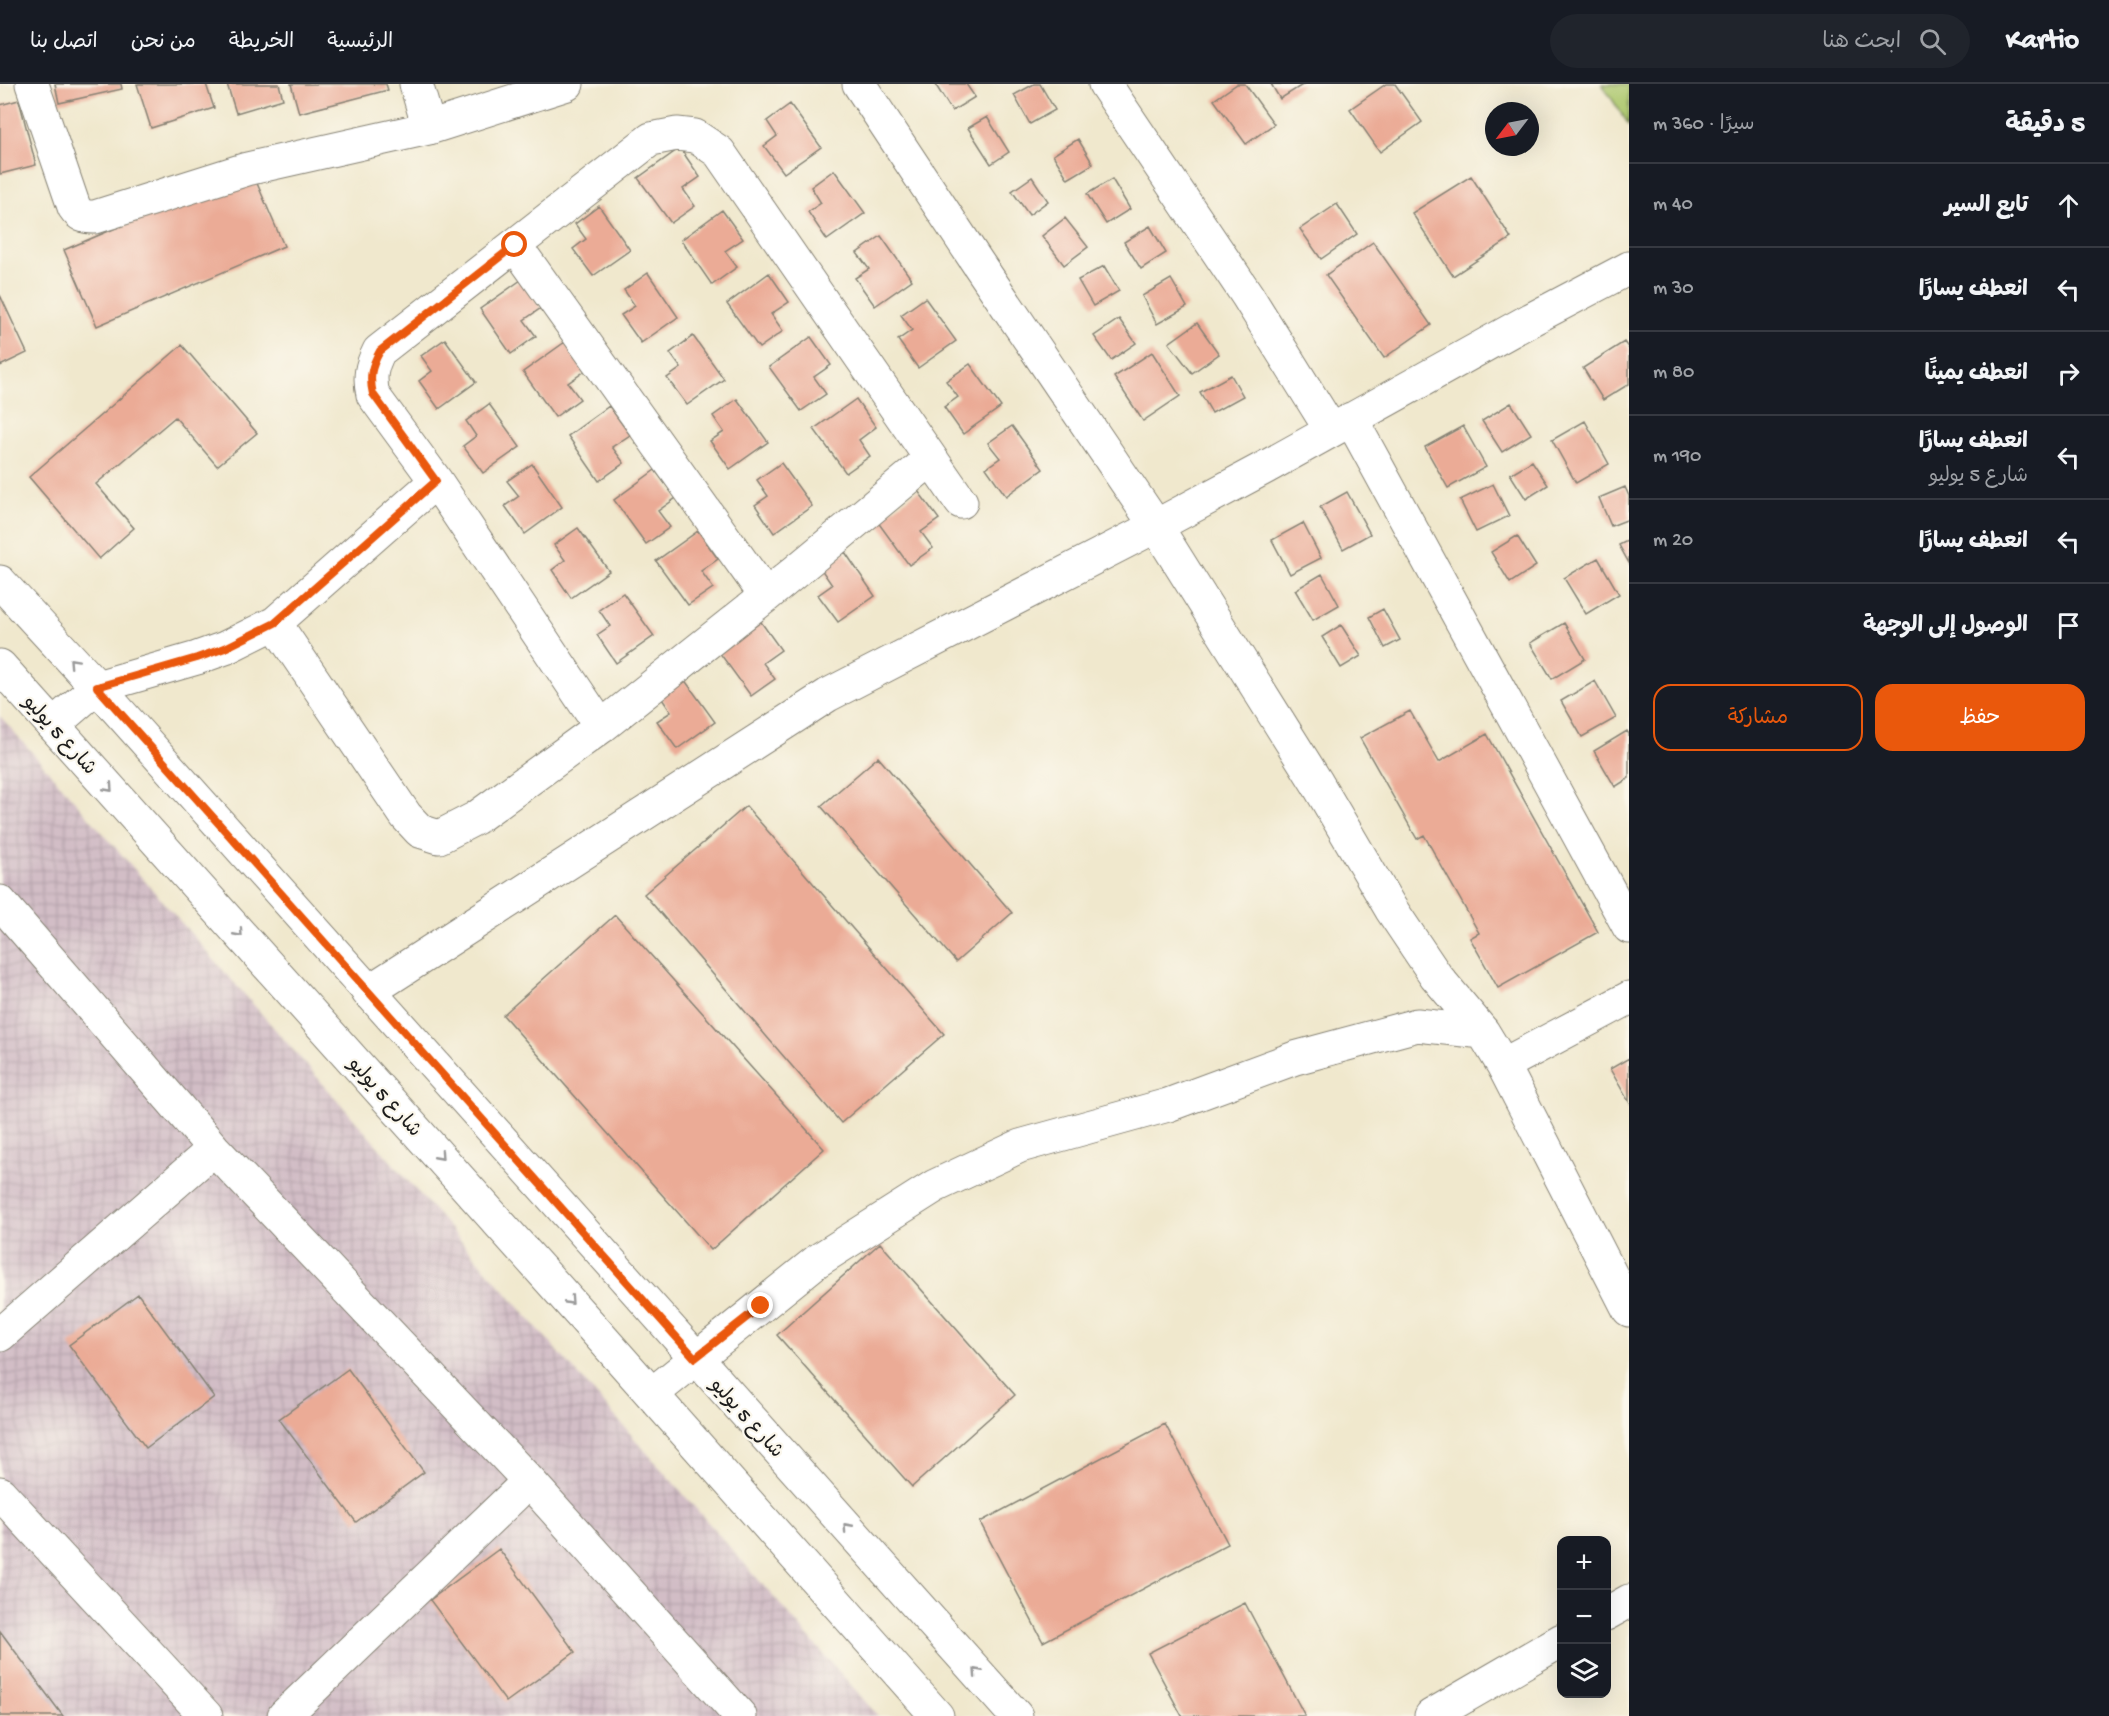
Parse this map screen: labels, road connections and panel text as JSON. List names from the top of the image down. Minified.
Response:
{"streets":{"street":["شارع 5 يوليو"]},"north":"bottom left","page":{"header":"Kartio","search":"ابحث هنا","nav":["الرئيسية","الخريطة","من نحن","اتصل بنا"],"heading":["5 دقيقة","سيرًا · 360 m"],"list":[["تابع السير","40 m"],["انعطف يسارًا","30 m"],["انعطف يمينًا","80 m"],["انعطف يسارًا","شارع 5 يوليو","190 m"],["انعطف يسارًا","20 m"],"الوصول إلى الوجهة"],"buttons":["حفظ","مشاركة"],"map_buttons":["+","−"]}}
